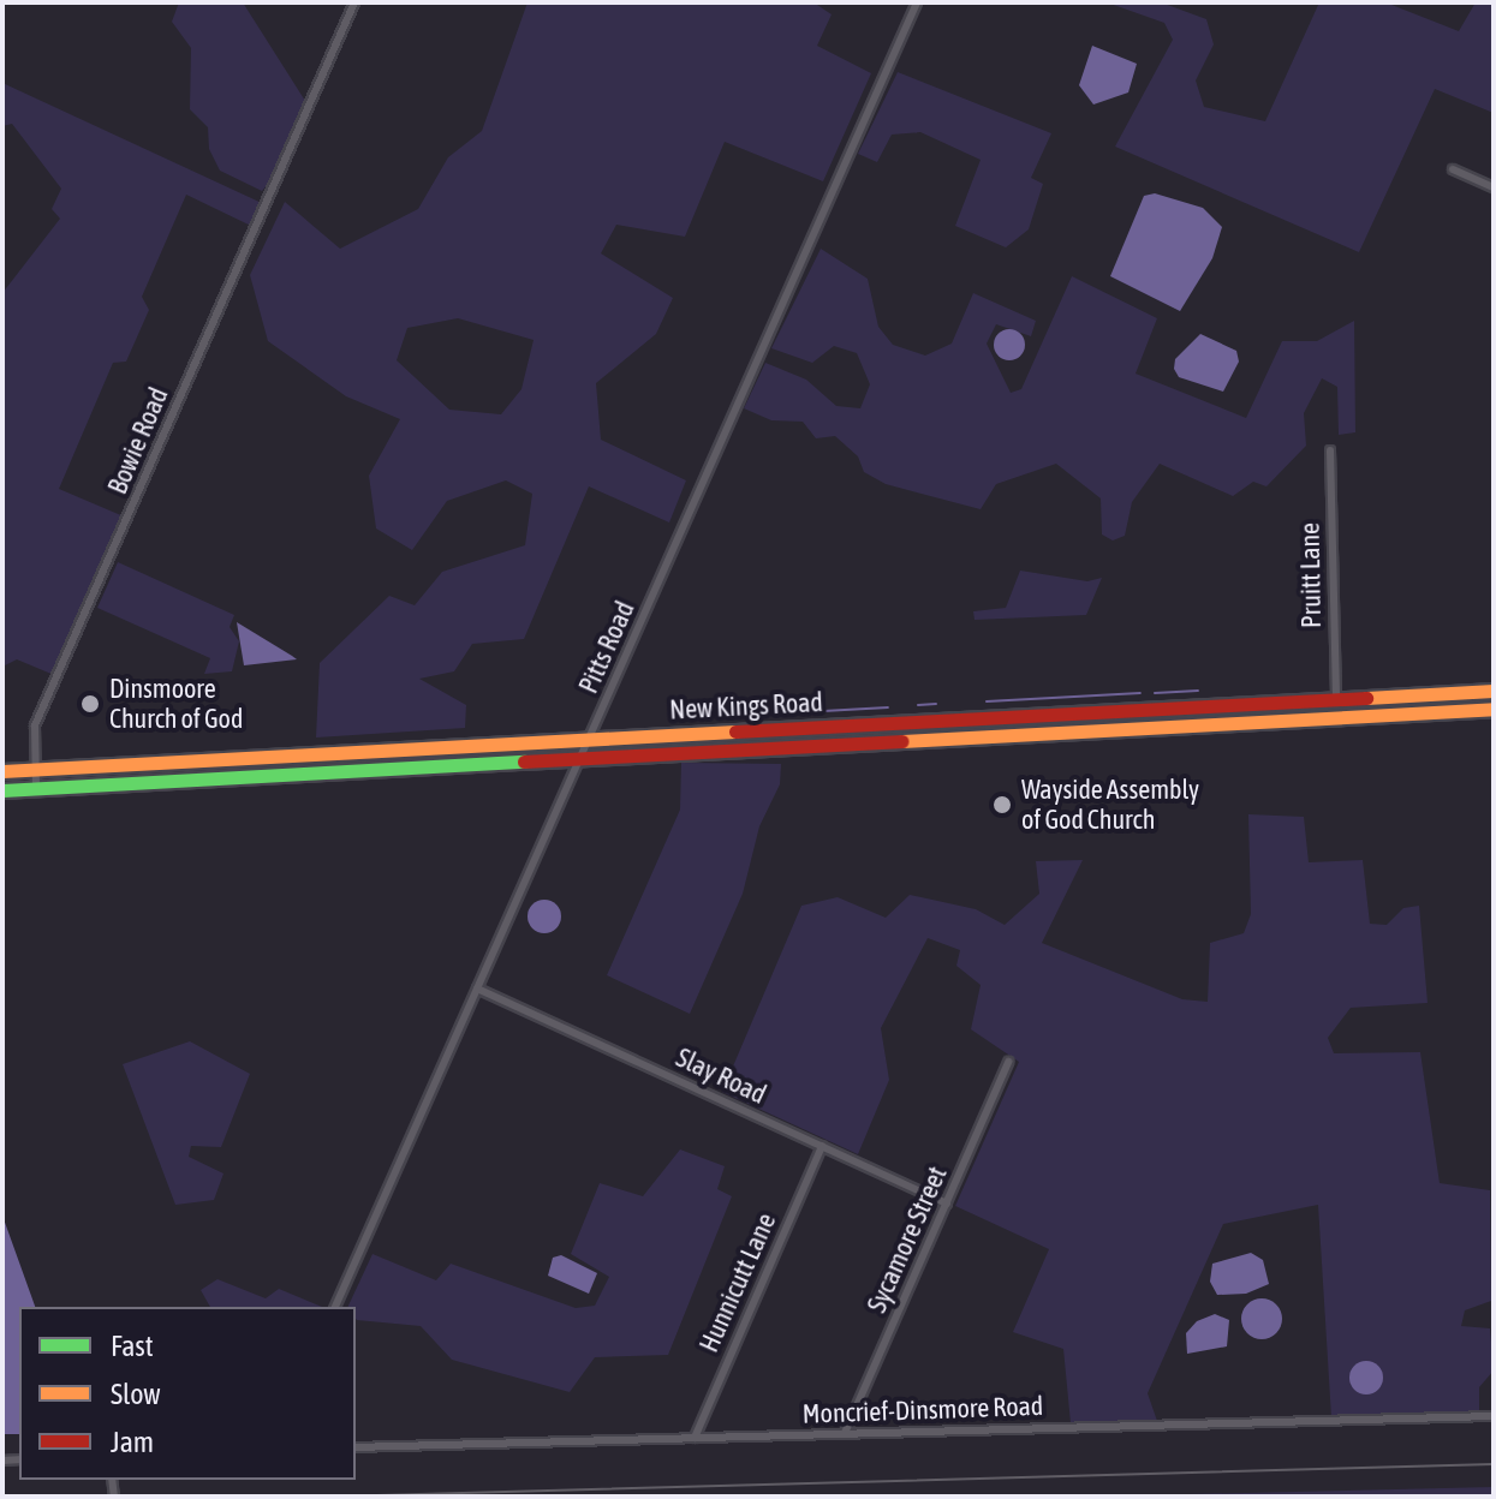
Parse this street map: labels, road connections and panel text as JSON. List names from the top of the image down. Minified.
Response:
{"streets":{"highway":["New Kings Road"],"street":["Bowie Road","Pruitt Lane","Pitts Road","Slay Road","Sycamore Street","Hunnicutt Lane","Moncrief-Dinsmore Road"]},"crossings":[["Bowie Road","New Kings Road"],["Pruitt Lane","New Kings Road"],["Pitts Road","New Kings Road"],["Pitts Road","Slay Road"],["Slay Road","Sycamore Street"],["Slay Road","Hunnicutt Lane"],["Sycamore Street","Moncrief-Dinsmore Road"],["Hunnicutt Lane","Moncrief-Dinsmore Road"]],"places":["Dinsmoore Church of God","Wayside Assembly of God Church"],"legend":["Fast","Slow","Jam"]}
